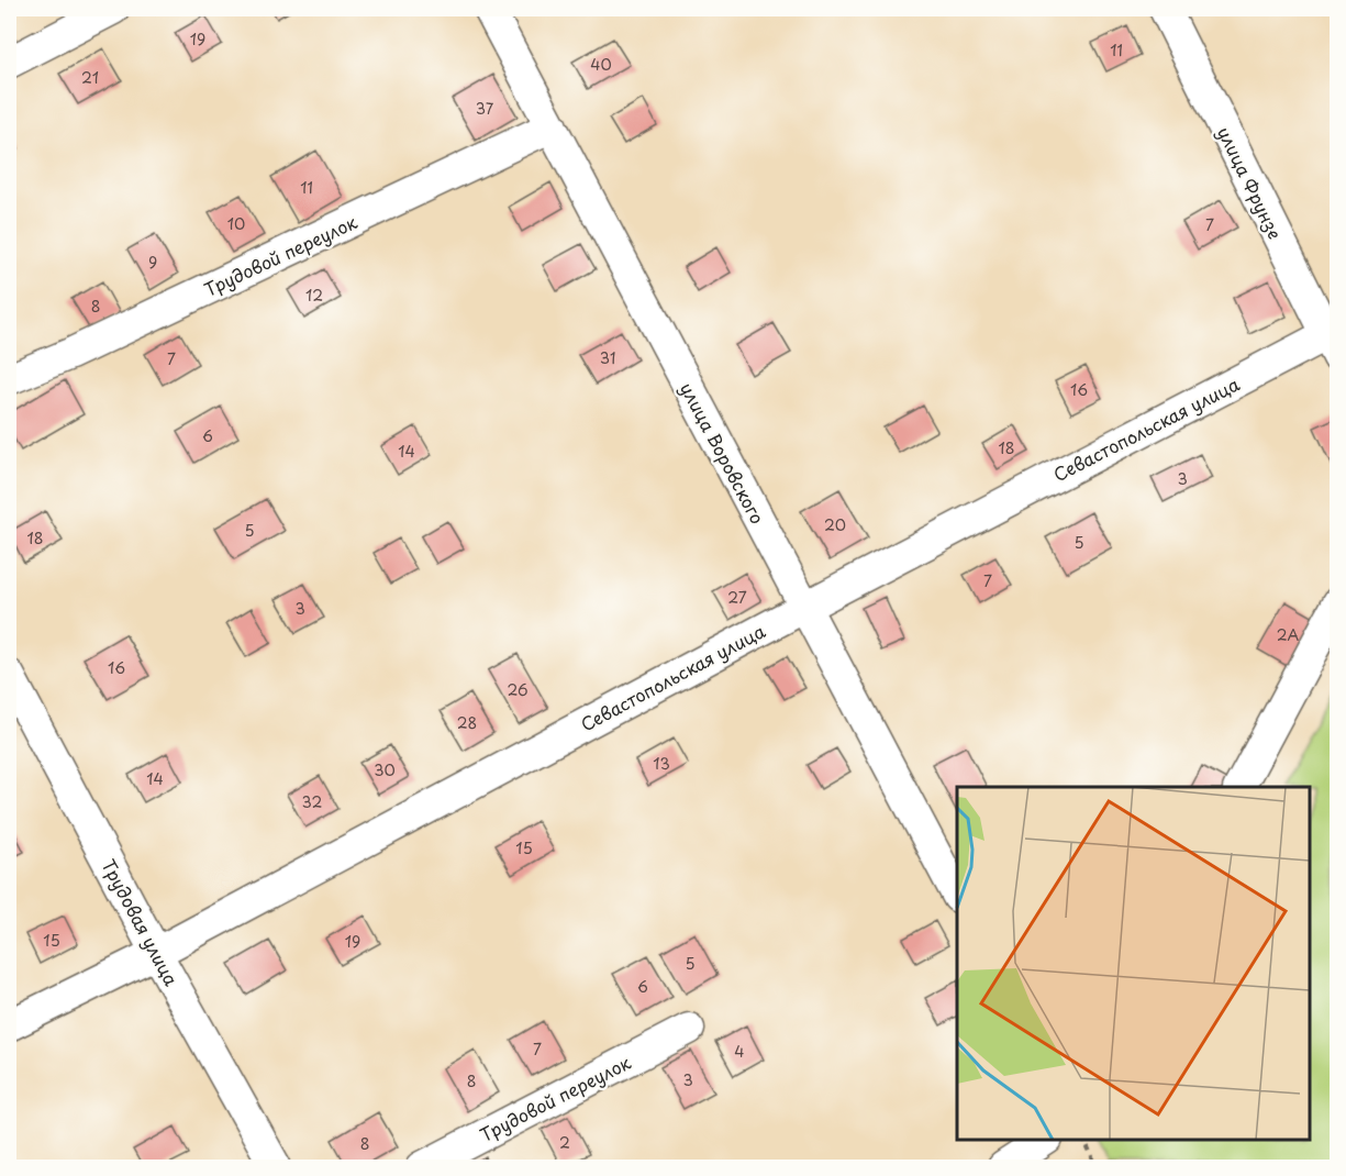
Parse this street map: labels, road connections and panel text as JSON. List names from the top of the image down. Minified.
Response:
{"streets":{"street":["улица Фрунзе","Трудовой переулок","Севастопольская улица","улица Воровского","Трудовая улица"]},"crossings":[["улица Фрунзе","Севастопольская улица"],["Трудовой переулок","улица Воровского"],["Севастопольская улица","улица Воровского"],["Севастопольская улица","Трудовая улица"]],"house_numbers":["19","11","40","21","37","11","10","7","9","12","8","31","7","16","6","18","14","3","20","5","18","5","7","27","3","2А","16","26","28","13","30","14","32","15","15","19","5","6","7","4","3","8","2","8"]}
